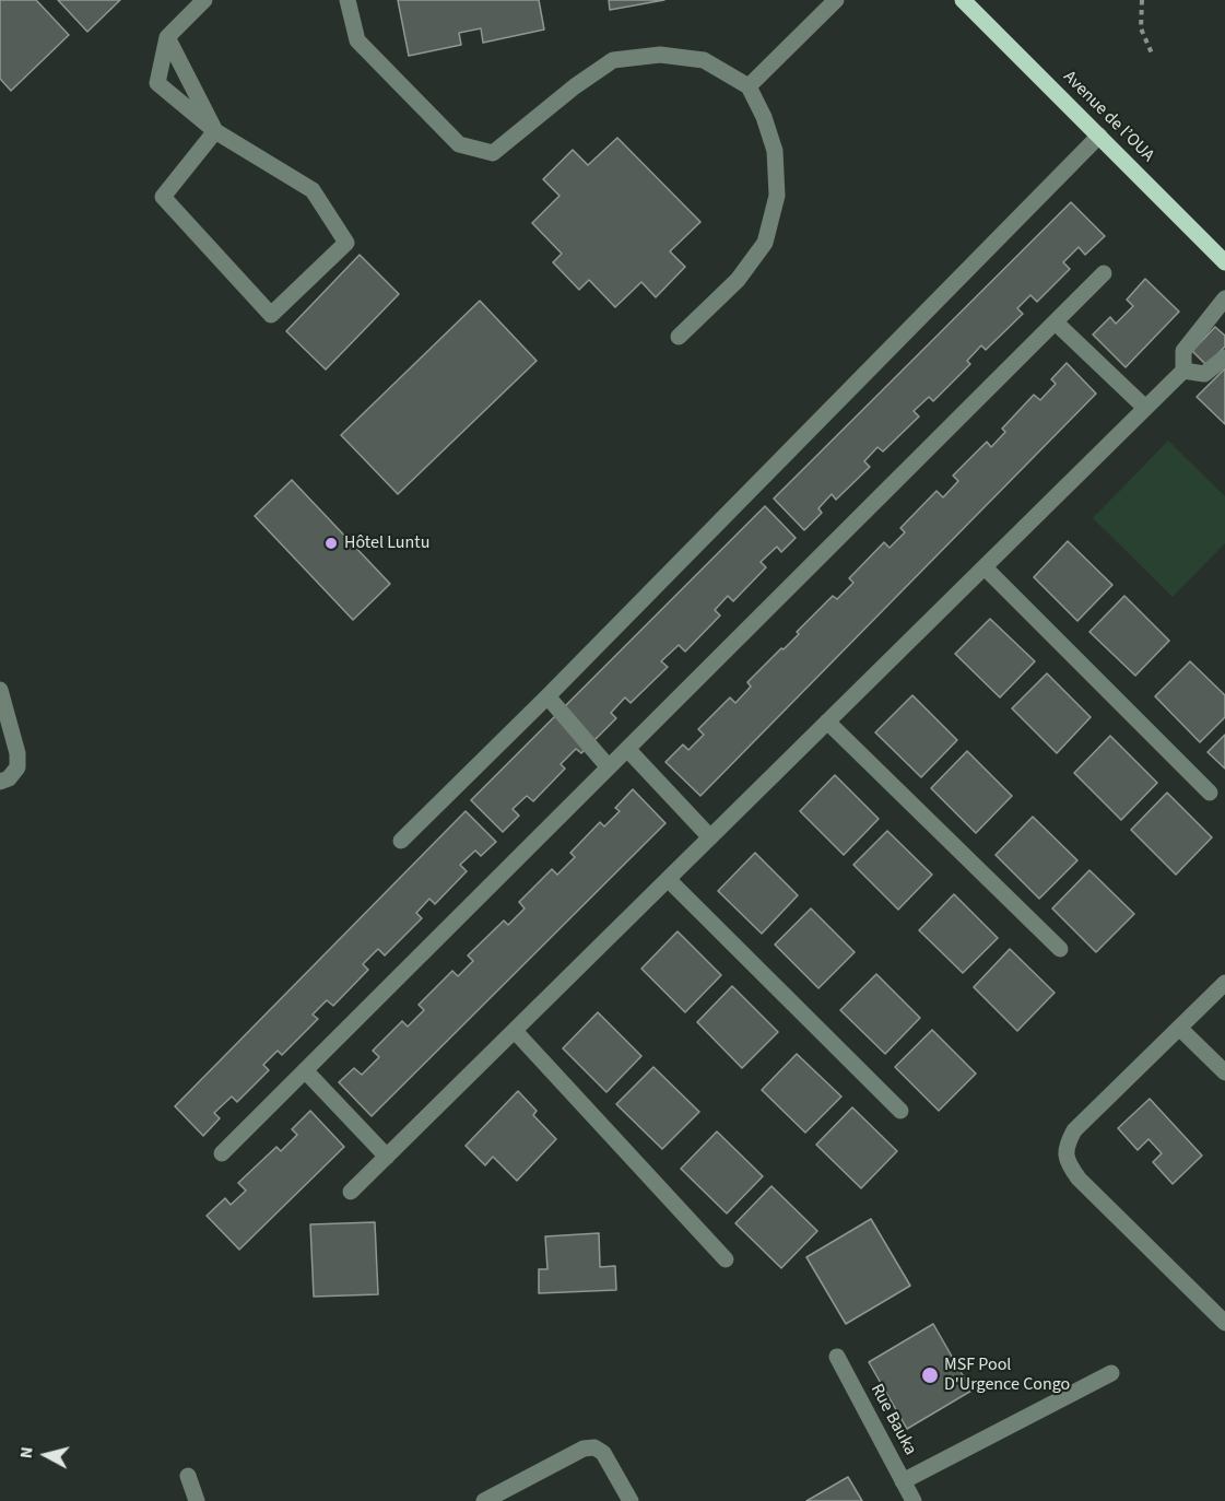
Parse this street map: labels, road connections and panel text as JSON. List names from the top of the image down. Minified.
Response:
{"streets":{"main road":["Avenue de l’OUA"],"street":["Rue Bauka"]},"places":["Hôtel Luntu","MSF Pool D'Urgence Congo"],"north":"left"}
